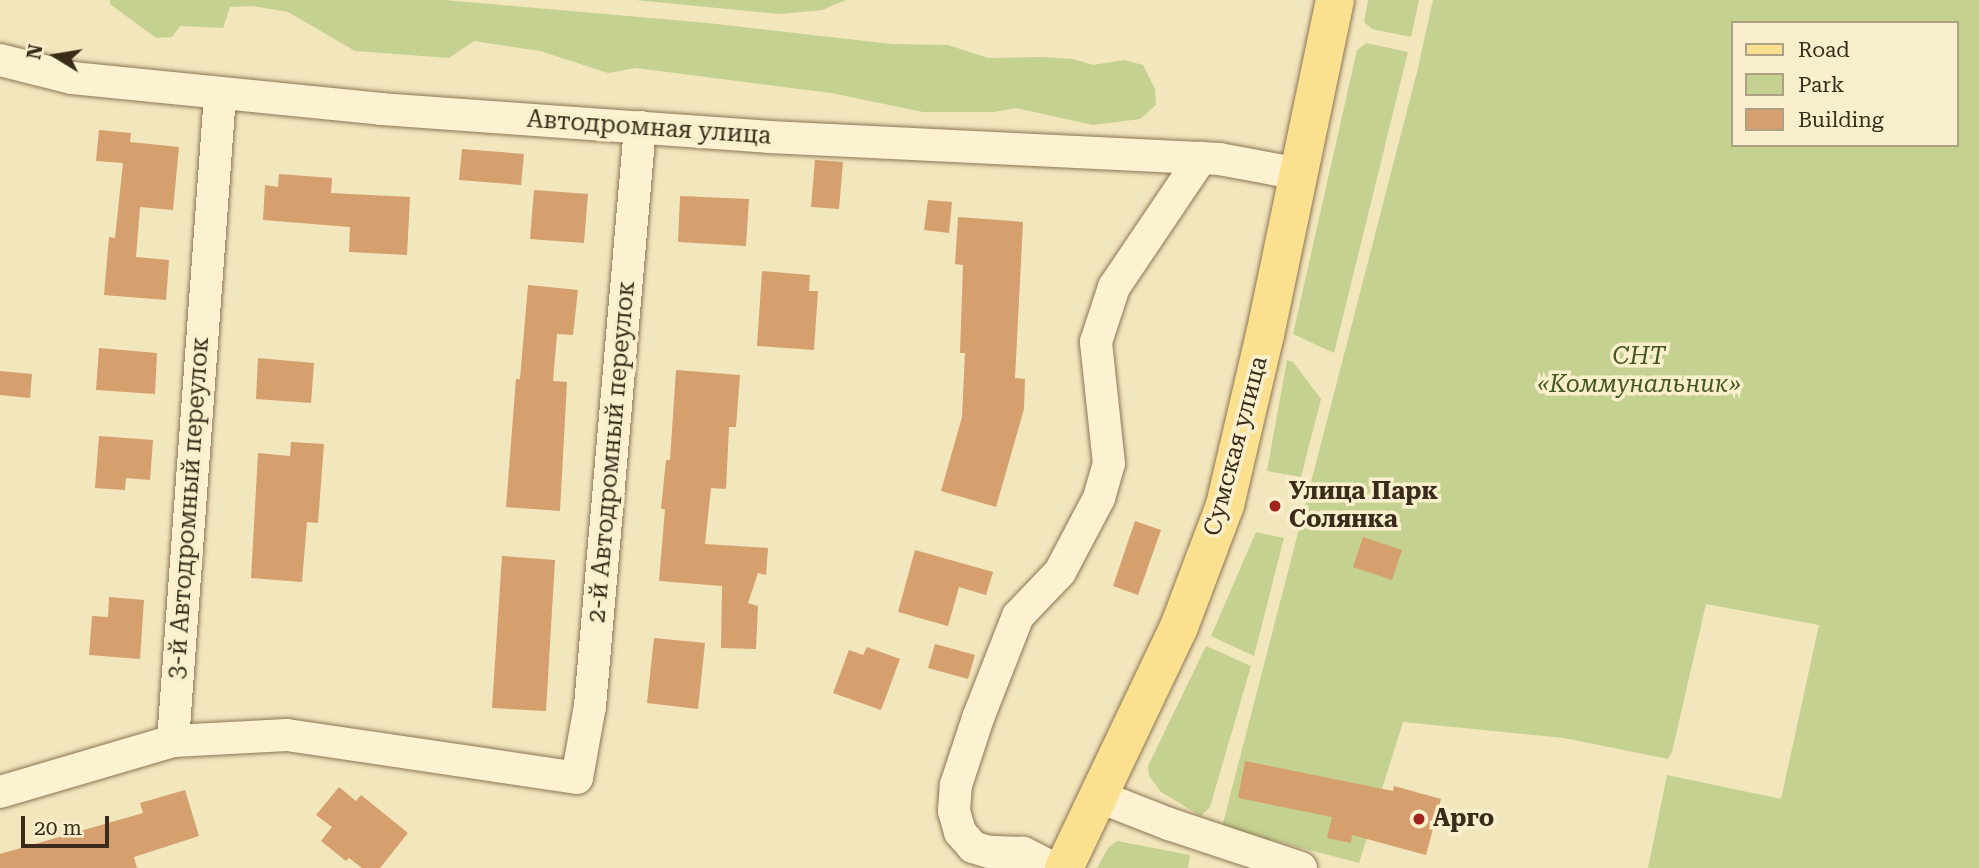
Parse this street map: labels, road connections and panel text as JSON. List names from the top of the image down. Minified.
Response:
{"streets":{"main road":["Сумская улица"],"street":["Автодромная улица","2-й Автодромный переулок","3-й Автодромный переулок"]},"crossings":[["Автодромная улица","Сумская улица"],["Автодромная улица","2-й Автодромный переулок"],["Автодромная улица","3-й Автодромный переулок"],["2-й Автодромный переулок","3-й Автодромный переулок"]],"parks":["СНТ «Коммунальник»"],"places":["Улица Парк Солянка","Арго"],"legend":["Road","Park","Building"],"scale_bar":"20 m","north":"left"}
